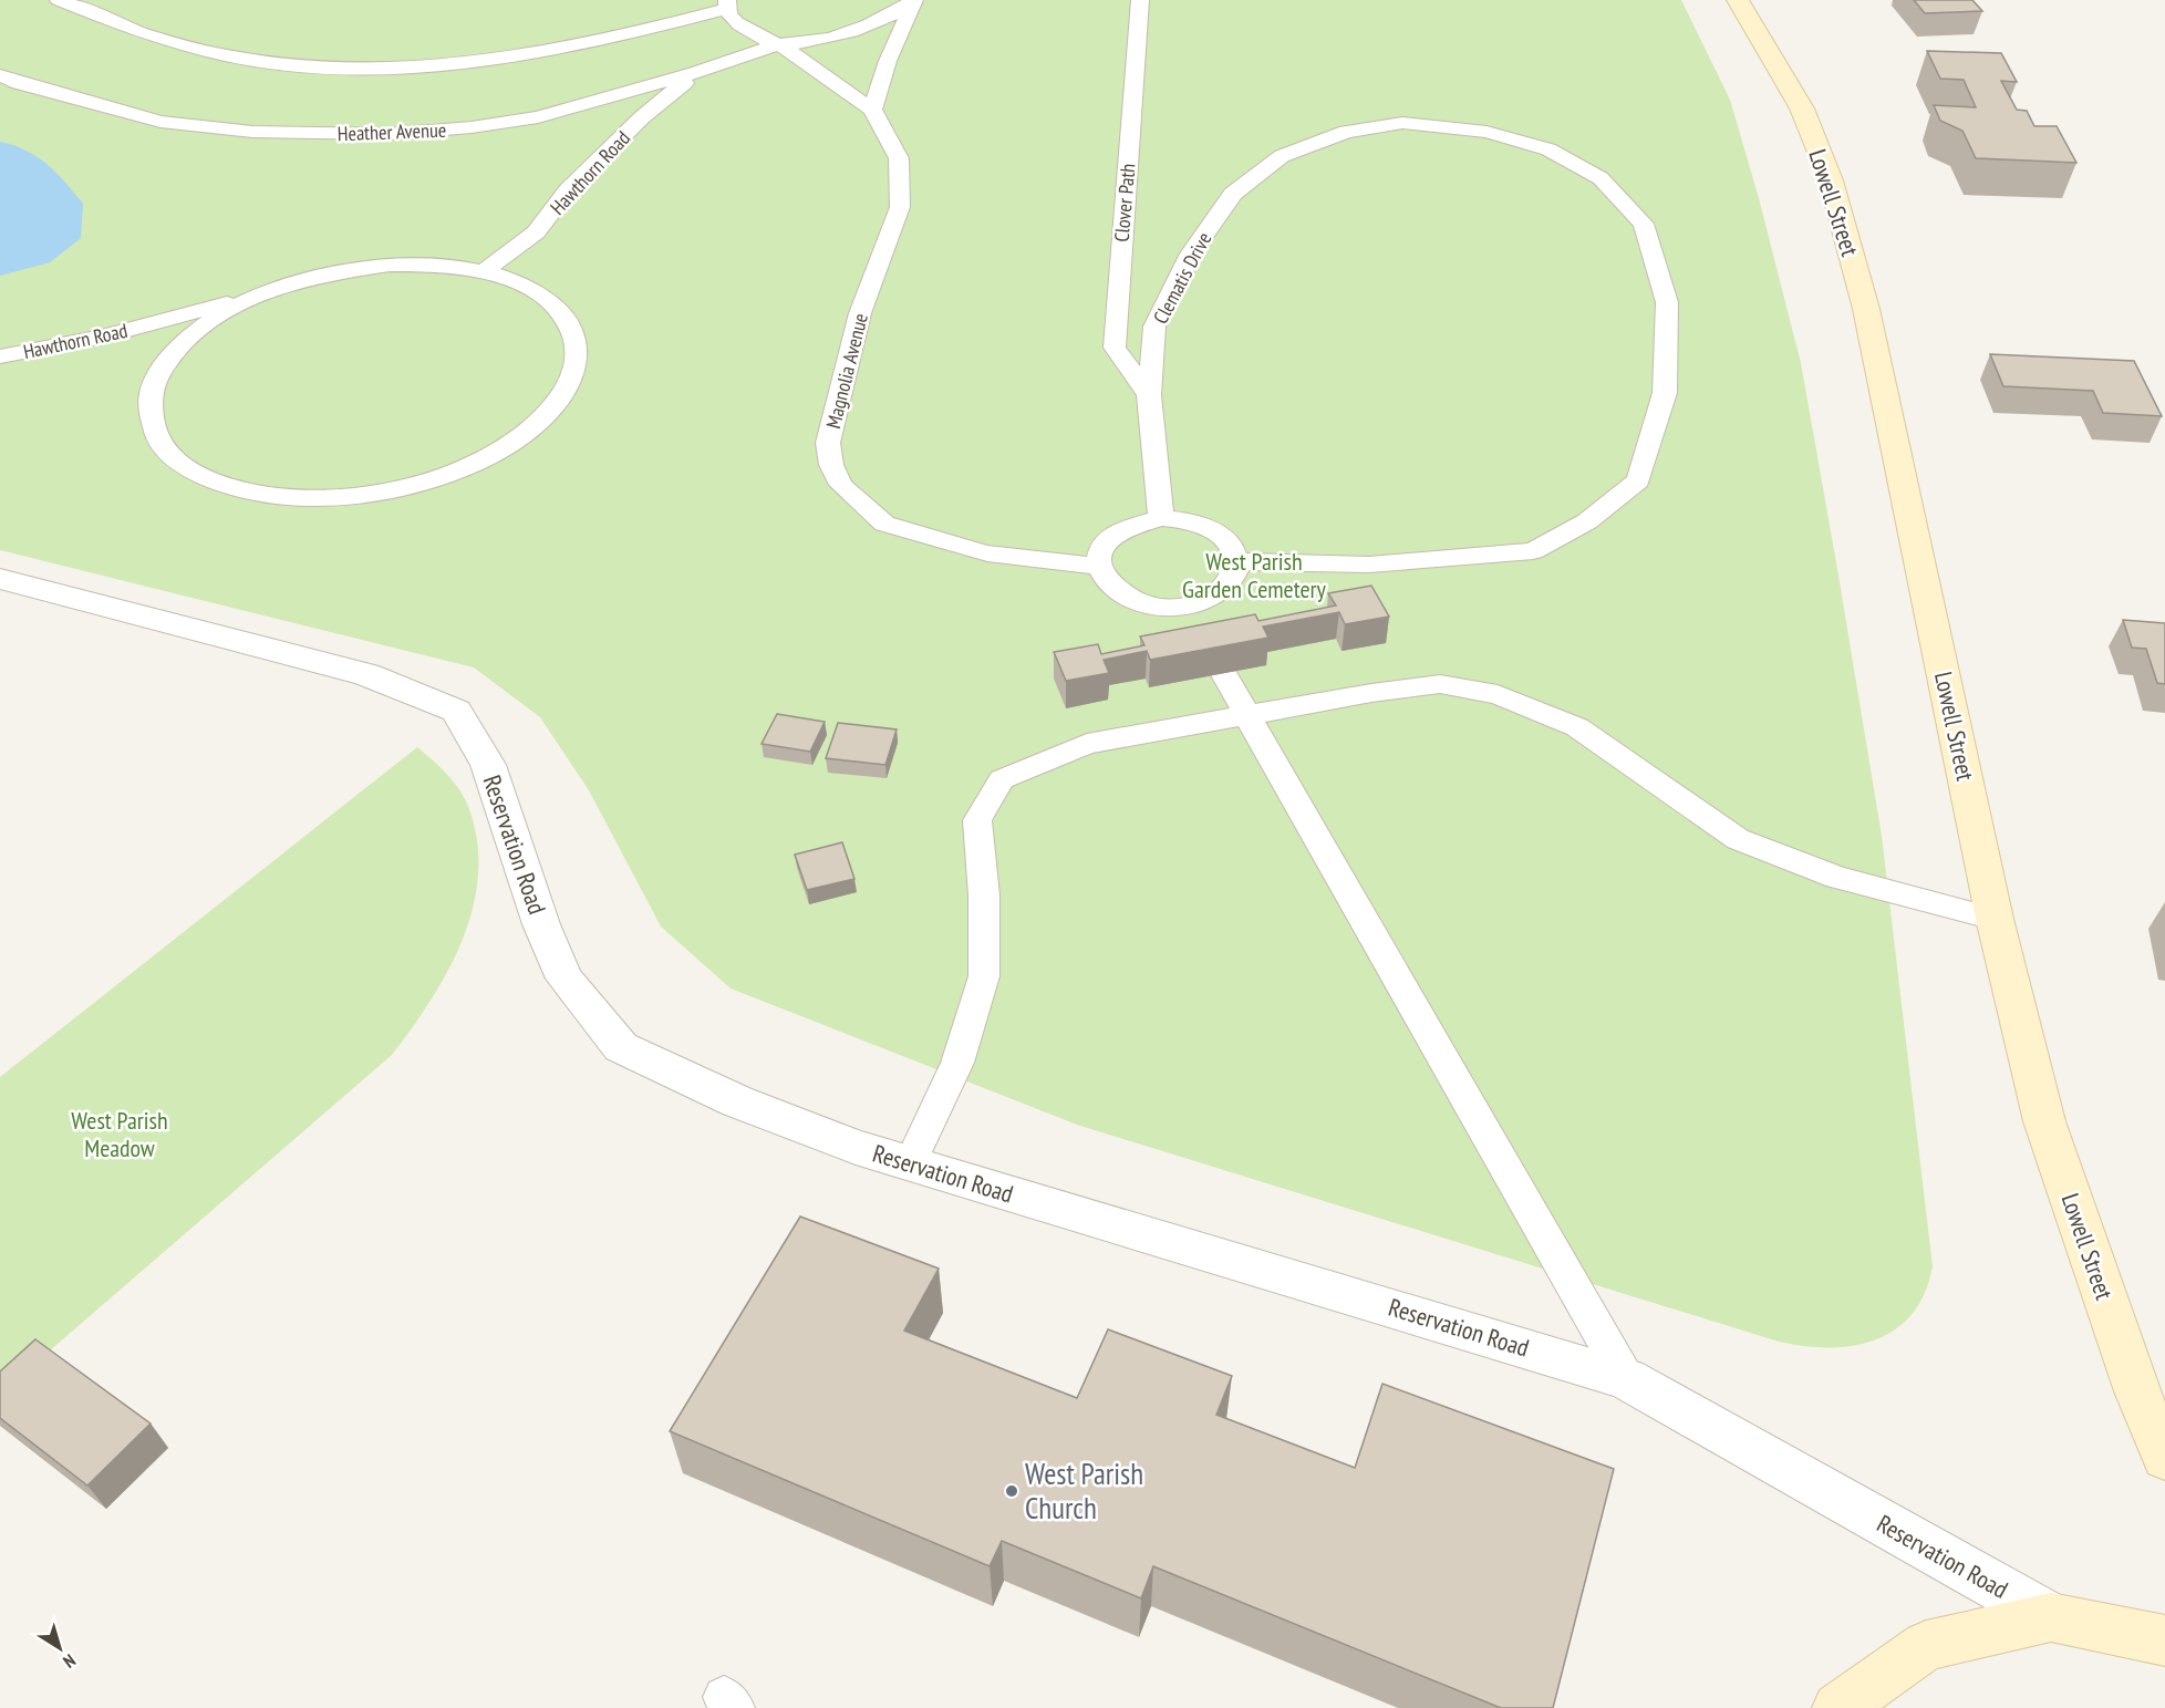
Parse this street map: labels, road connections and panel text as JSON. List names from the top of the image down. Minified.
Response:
{"streets":{"main road":["Lowell Street"],"street":["Reservation Road"],"lane":["Heather Avenue","Hawthorn Road","Clover Path","Clematis Drive","Magnolia Avenue"]},"crossings":[["Heather Avenue","Hawthorn Road"],["Clover Path","Clematis Drive"],["Clematis Drive","Magnolia Avenue"]],"parks":["West Parish Garden Cemetery","West Parish Meadow"],"places":["West Parish Church"],"north":"bottom right"}
